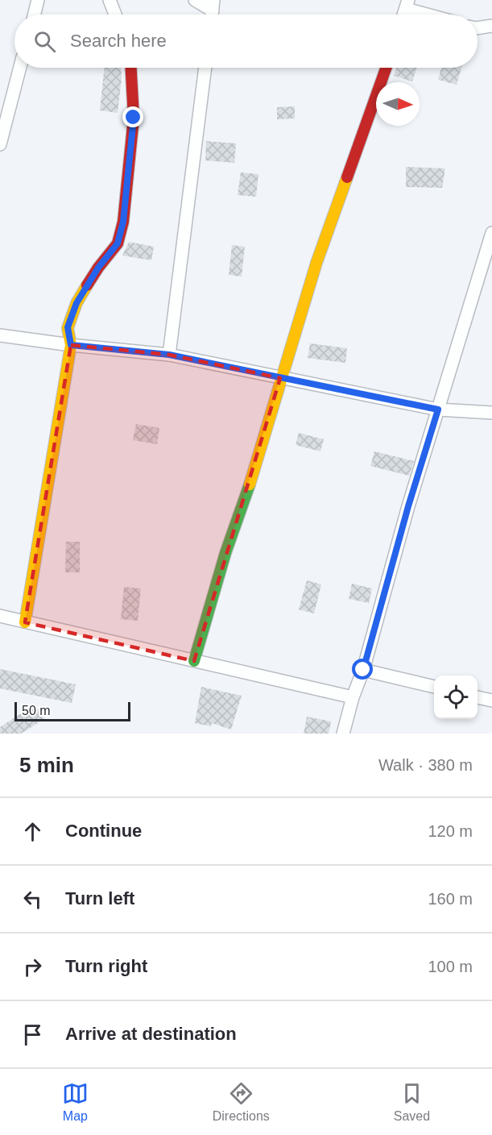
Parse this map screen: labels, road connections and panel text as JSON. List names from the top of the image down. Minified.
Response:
{"scale_bar":"50 m","north":"right","page":{"search":"Search here","scale":"50 m","heading":["5 min","Walk · 380 m"],"list":[["Continue","120 m"],["Turn left","160 m"],["Turn right","100 m"],"Arrive at destination"],"nav":["Map","Directions","Saved"]}}
